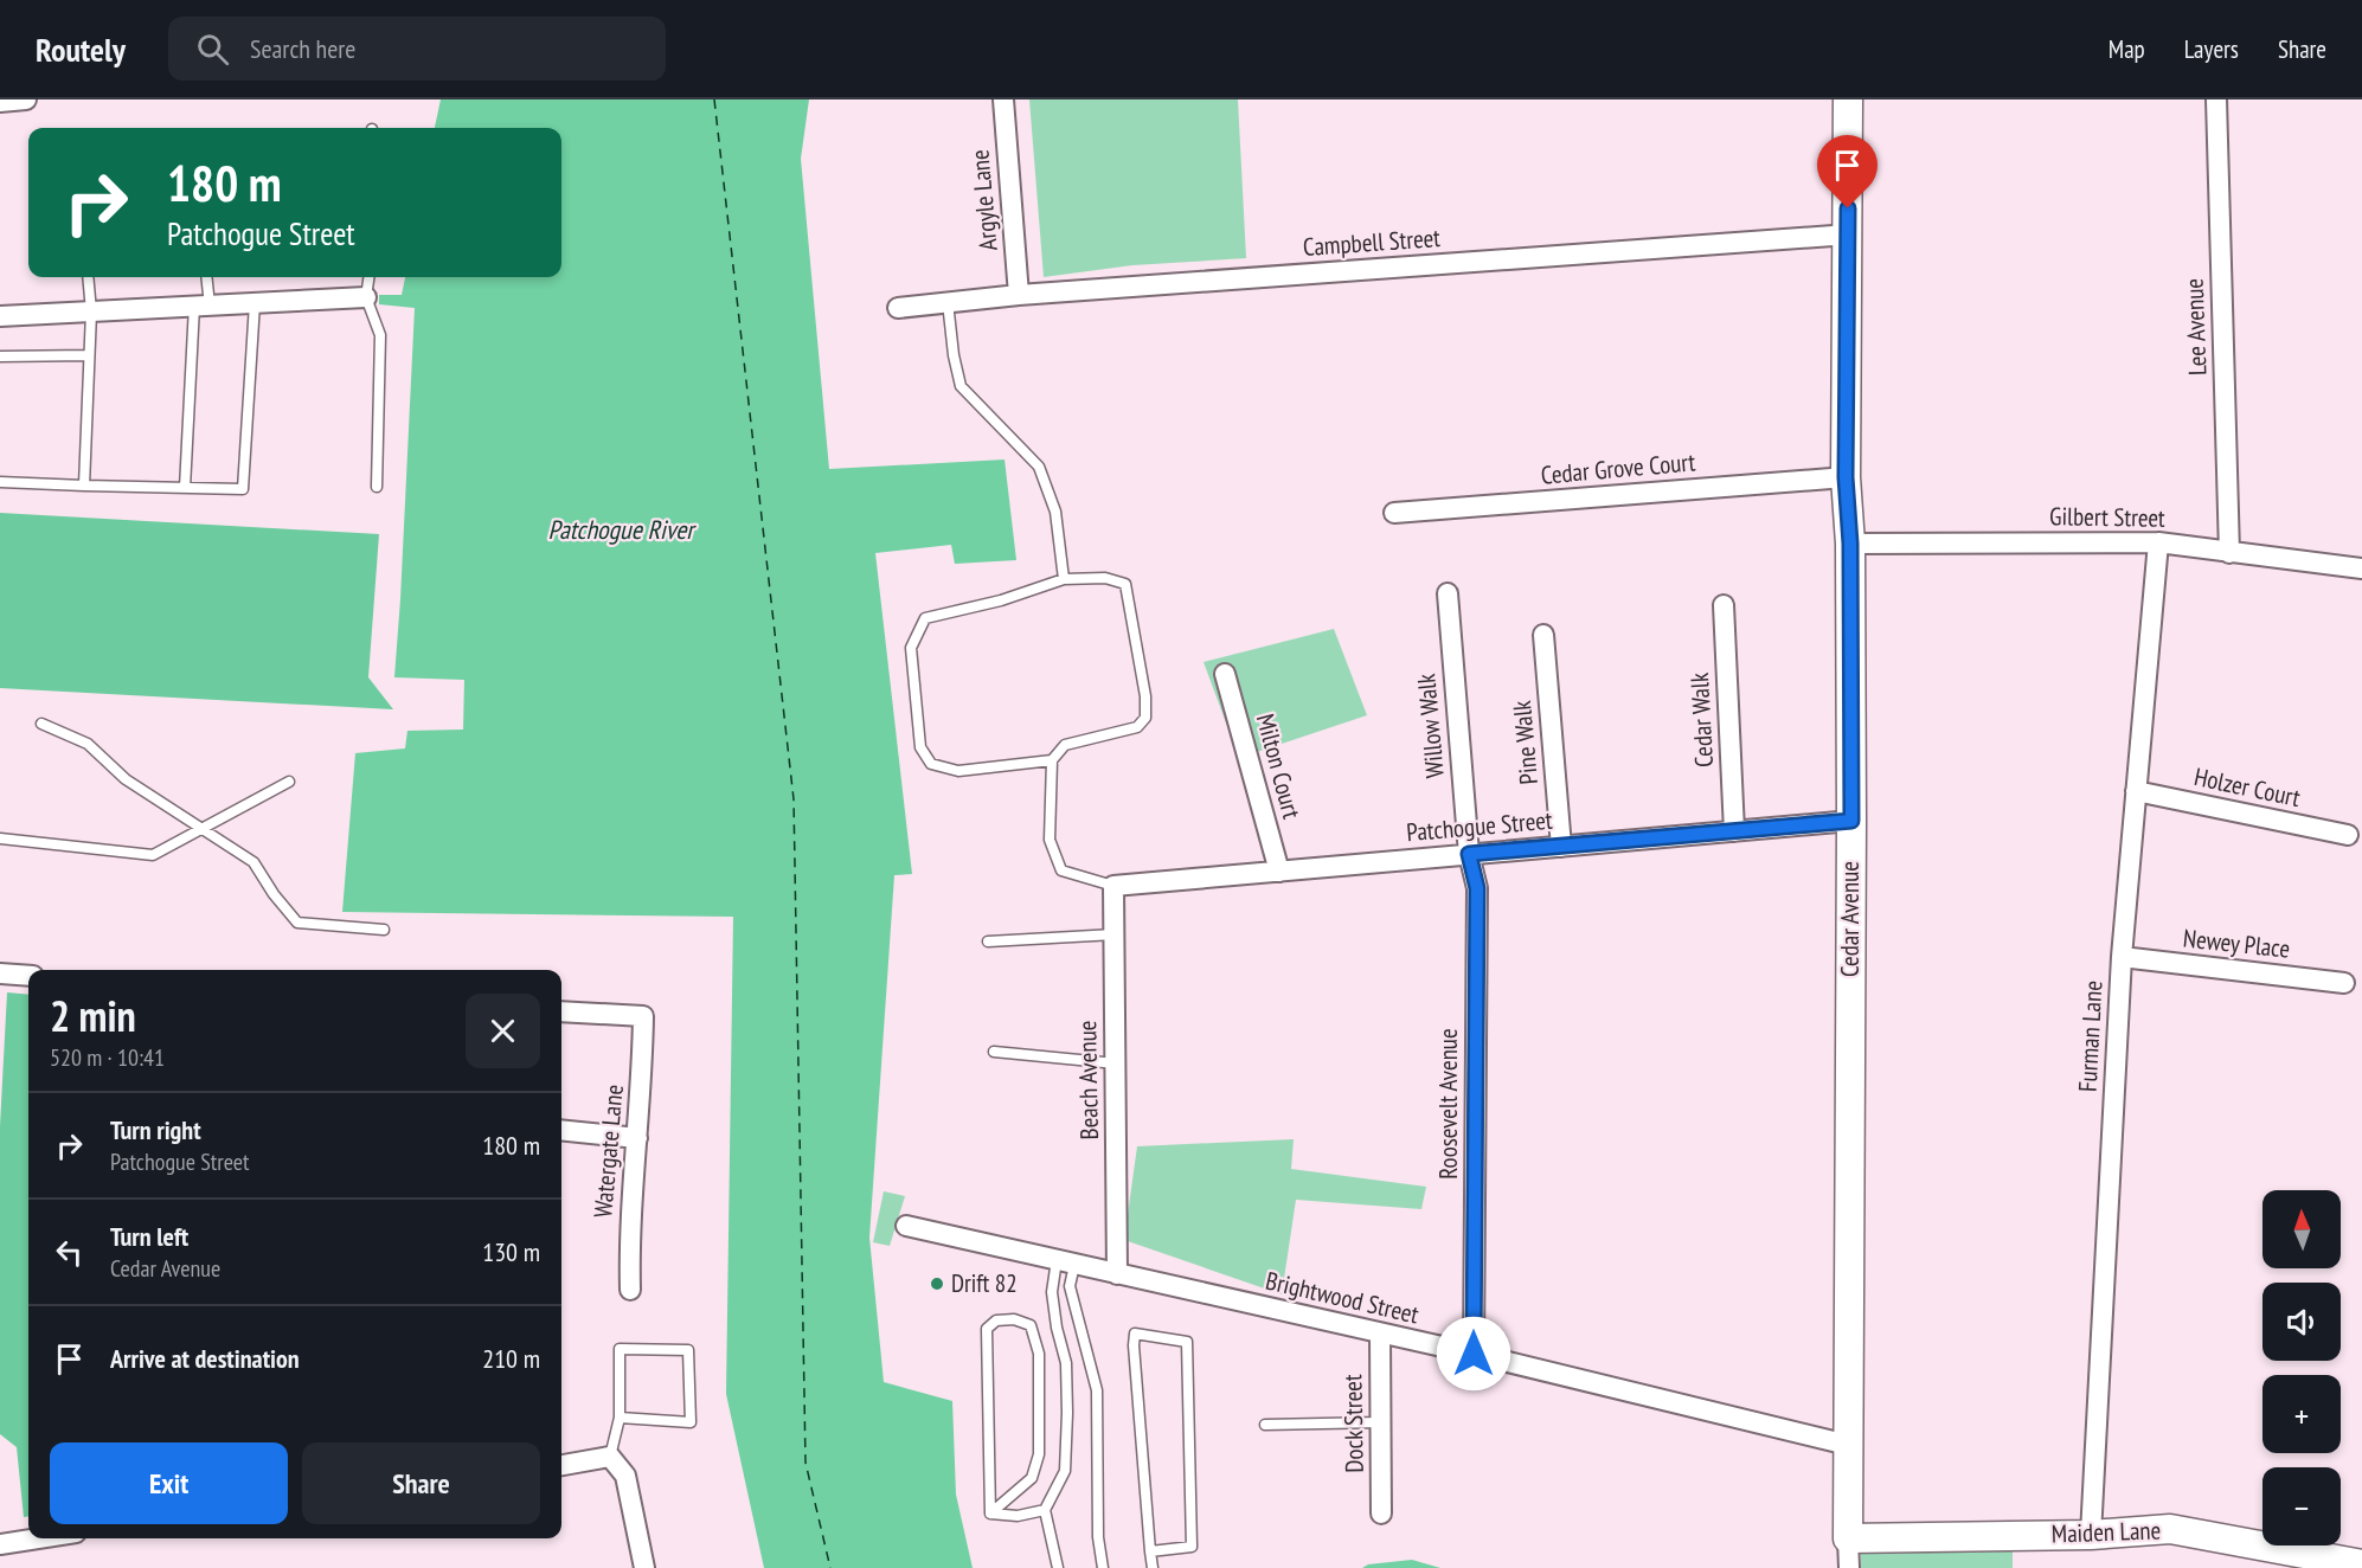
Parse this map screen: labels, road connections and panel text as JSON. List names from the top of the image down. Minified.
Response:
{"streets":{"street":["Argyle Lane","Campbell Street","Lee Avenue","Cedar Grove Court","Gilbert Street","Cedar Walk","Willow Walk","Pine Walk","Milton Court","Holzer Court","Patchogue Street","Cedar Avenue","Newey Place","Furman Lane","Beach Avenue","Roosevelt Avenue","Watergate Lane","Brightwood Street","Dock Street","Maiden Lane"]},"crossings":[["Argyle Lane","Campbell Street"],["Campbell Street","Cedar Avenue"],["Lee Avenue","Gilbert Street"],["Cedar Grove Court","Cedar Avenue"],["Gilbert Street","Cedar Avenue"],["Gilbert Street","Furman Lane"],["Cedar Walk","Patchogue Street"],["Willow Walk","Patchogue Street"],["Willow Walk","Roosevelt Avenue"],["Pine Walk","Patchogue Street"],["Milton Court","Patchogue Street"],["Holzer Court","Furman Lane"],["Patchogue Street","Cedar Avenue"],["Patchogue Street","Beach Avenue"],["Patchogue Street","Roosevelt Avenue"],["Cedar Avenue","Brightwood Street"],["Cedar Avenue","Maiden Lane"],["Newey Place","Furman Lane"],["Furman Lane","Maiden Lane"],["Beach Avenue","Brightwood Street"],["Roosevelt Avenue","Brightwood Street"],["Brightwood Street","Dock Street"]],"water":["Patchogue River"],"places":["Drift 82"],"north":"top","page":{"header":"Routely","search":"Search here","nav":["Map","Layers","Share"],"turn":["180 m","Patchogue Street"],"heading":["2 min","520 m · 10:41"],"list":[{"name":"Turn right","note":"Patchogue Street","value":"180 m"},{"name":"Turn left","note":"Cedar Avenue","value":"130 m"},{"name":"Arrive at destination","value":"210 m"}],"map_buttons":["+","−"],"buttons":["Exit","Share"]}}
